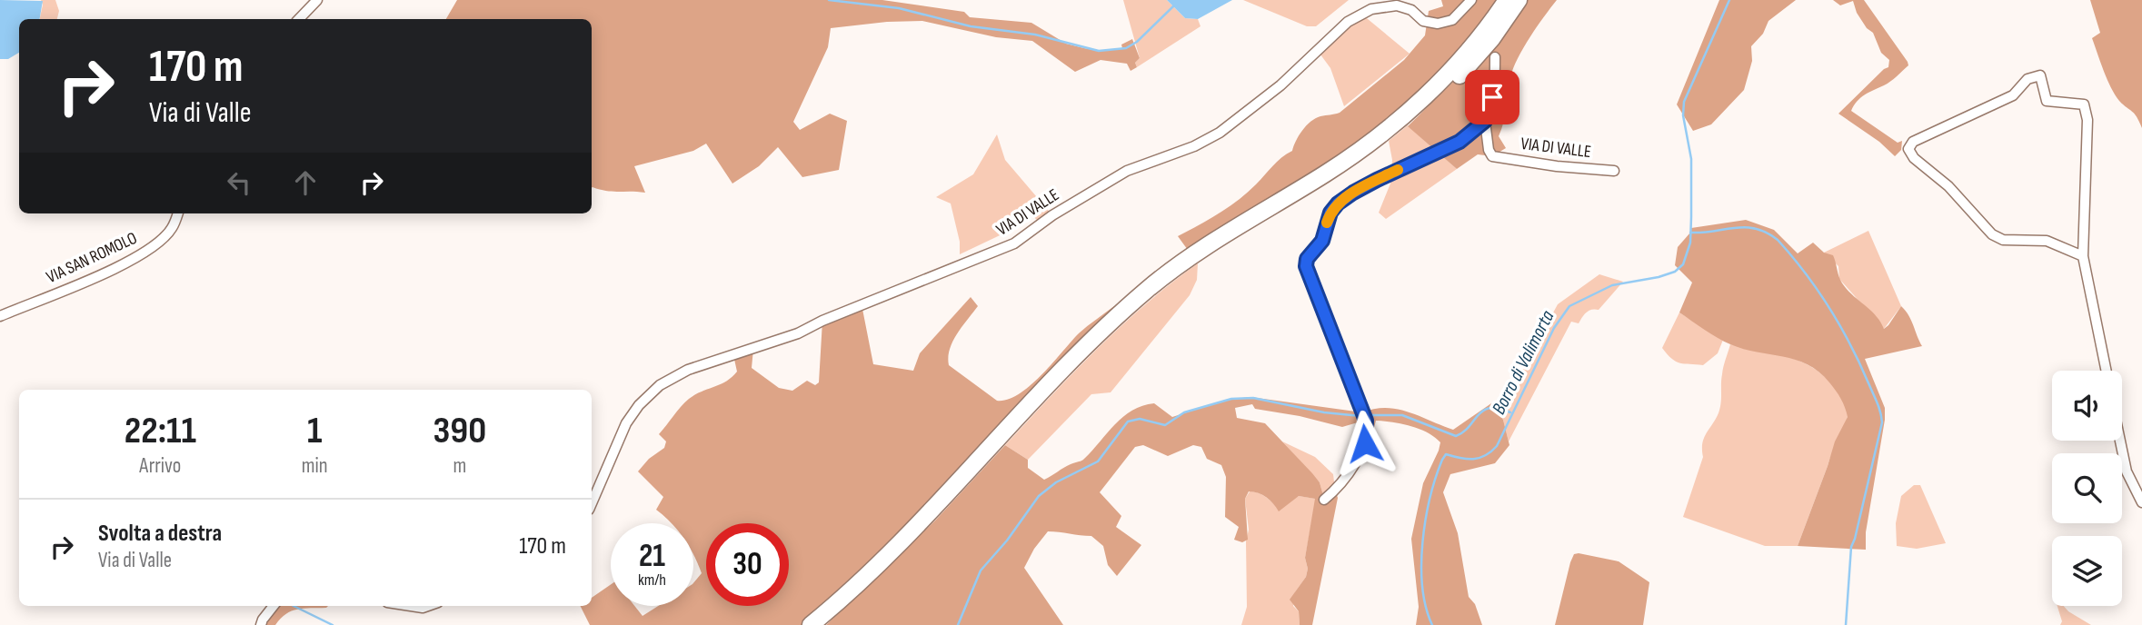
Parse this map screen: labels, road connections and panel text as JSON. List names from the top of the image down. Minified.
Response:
{"streets":{"street":["VIA DI VALLE","VIA SAN ROMOLO"]},"water":["Borro di Valimorta"],"page":{"turn":["170 m","Via di Valle"],"eta":["22:11","Arrivo","1","min","390","m"],"list":[{"name":"Svolta a destra","note":"Via di Valle","value":"170 m"}],"speed":"21 km/h","limit":"30"}}
